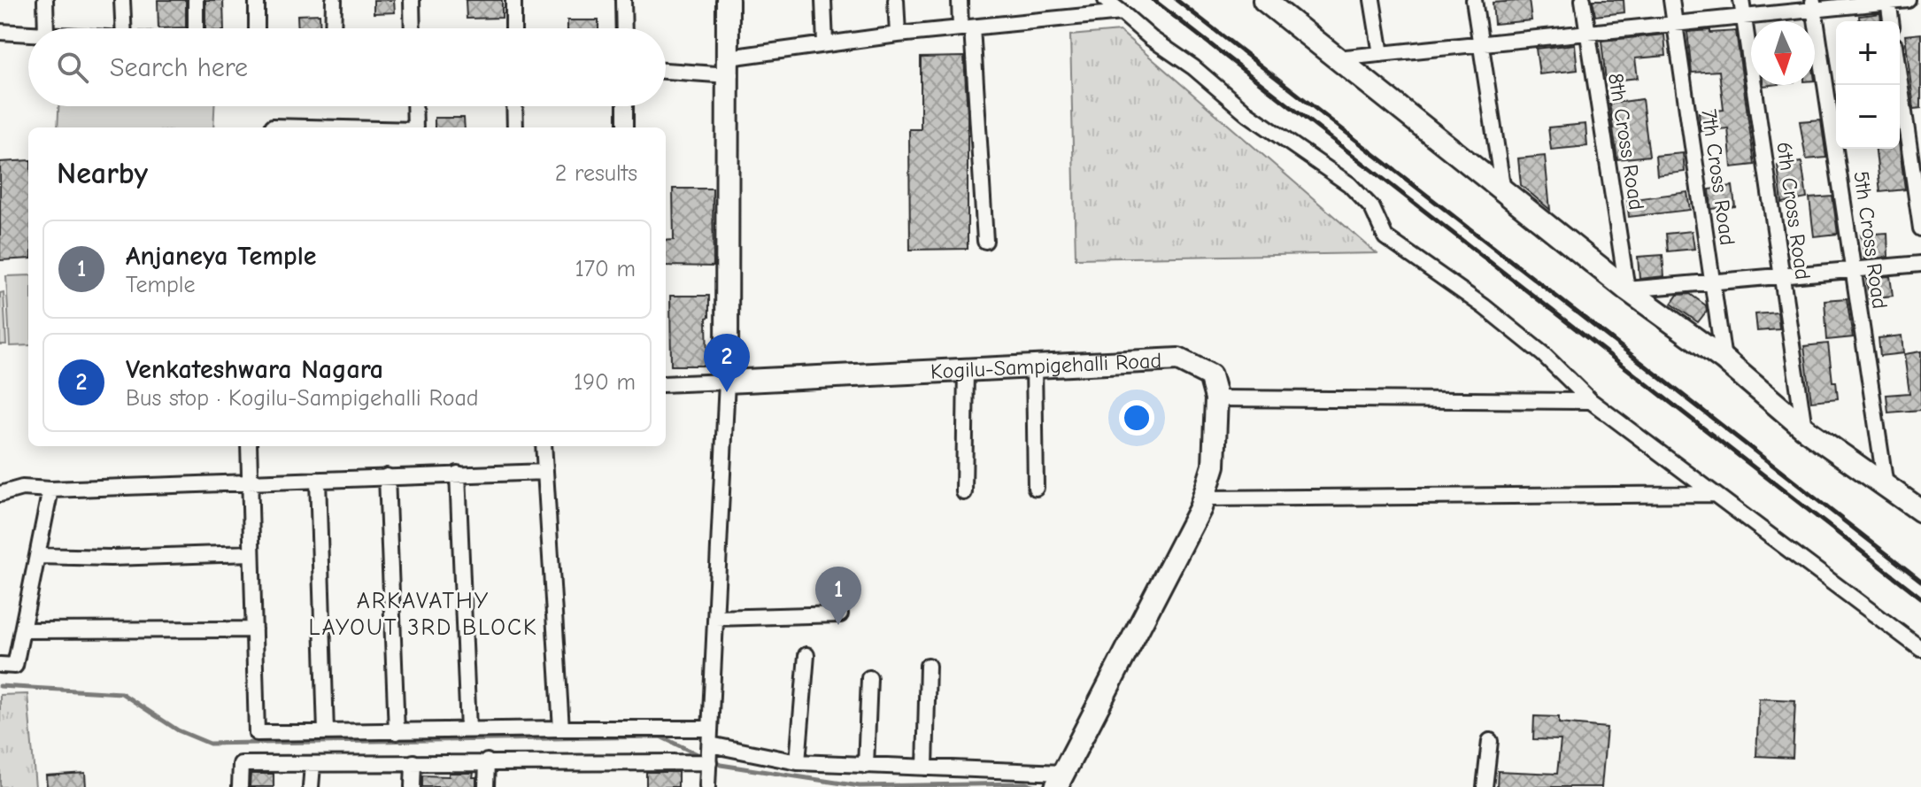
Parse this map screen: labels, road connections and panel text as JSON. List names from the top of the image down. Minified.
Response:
{"streets":{"street":["8th Cross Road","7th Cross Road","6th Cross Road","5th Cross Road","Kogilu-Sampigehalli Road"]},"districts":["ARKAVATHY LAYOUT 3RD BLOCK"],"north":"bottom","page":{"map_buttons":["+","−"],"search":"Search here","heading":["Nearby","2 results"],"list":[{"mark":"1","name":"Anjaneya Temple","note":"Temple","value":"170 m"},{"mark":"2","name":"Venkateshwara Nagara","note":"Bus stop · Kogilu-Sampigehalli Road","value":"190 m"}],"pins":["2","1"]}}
